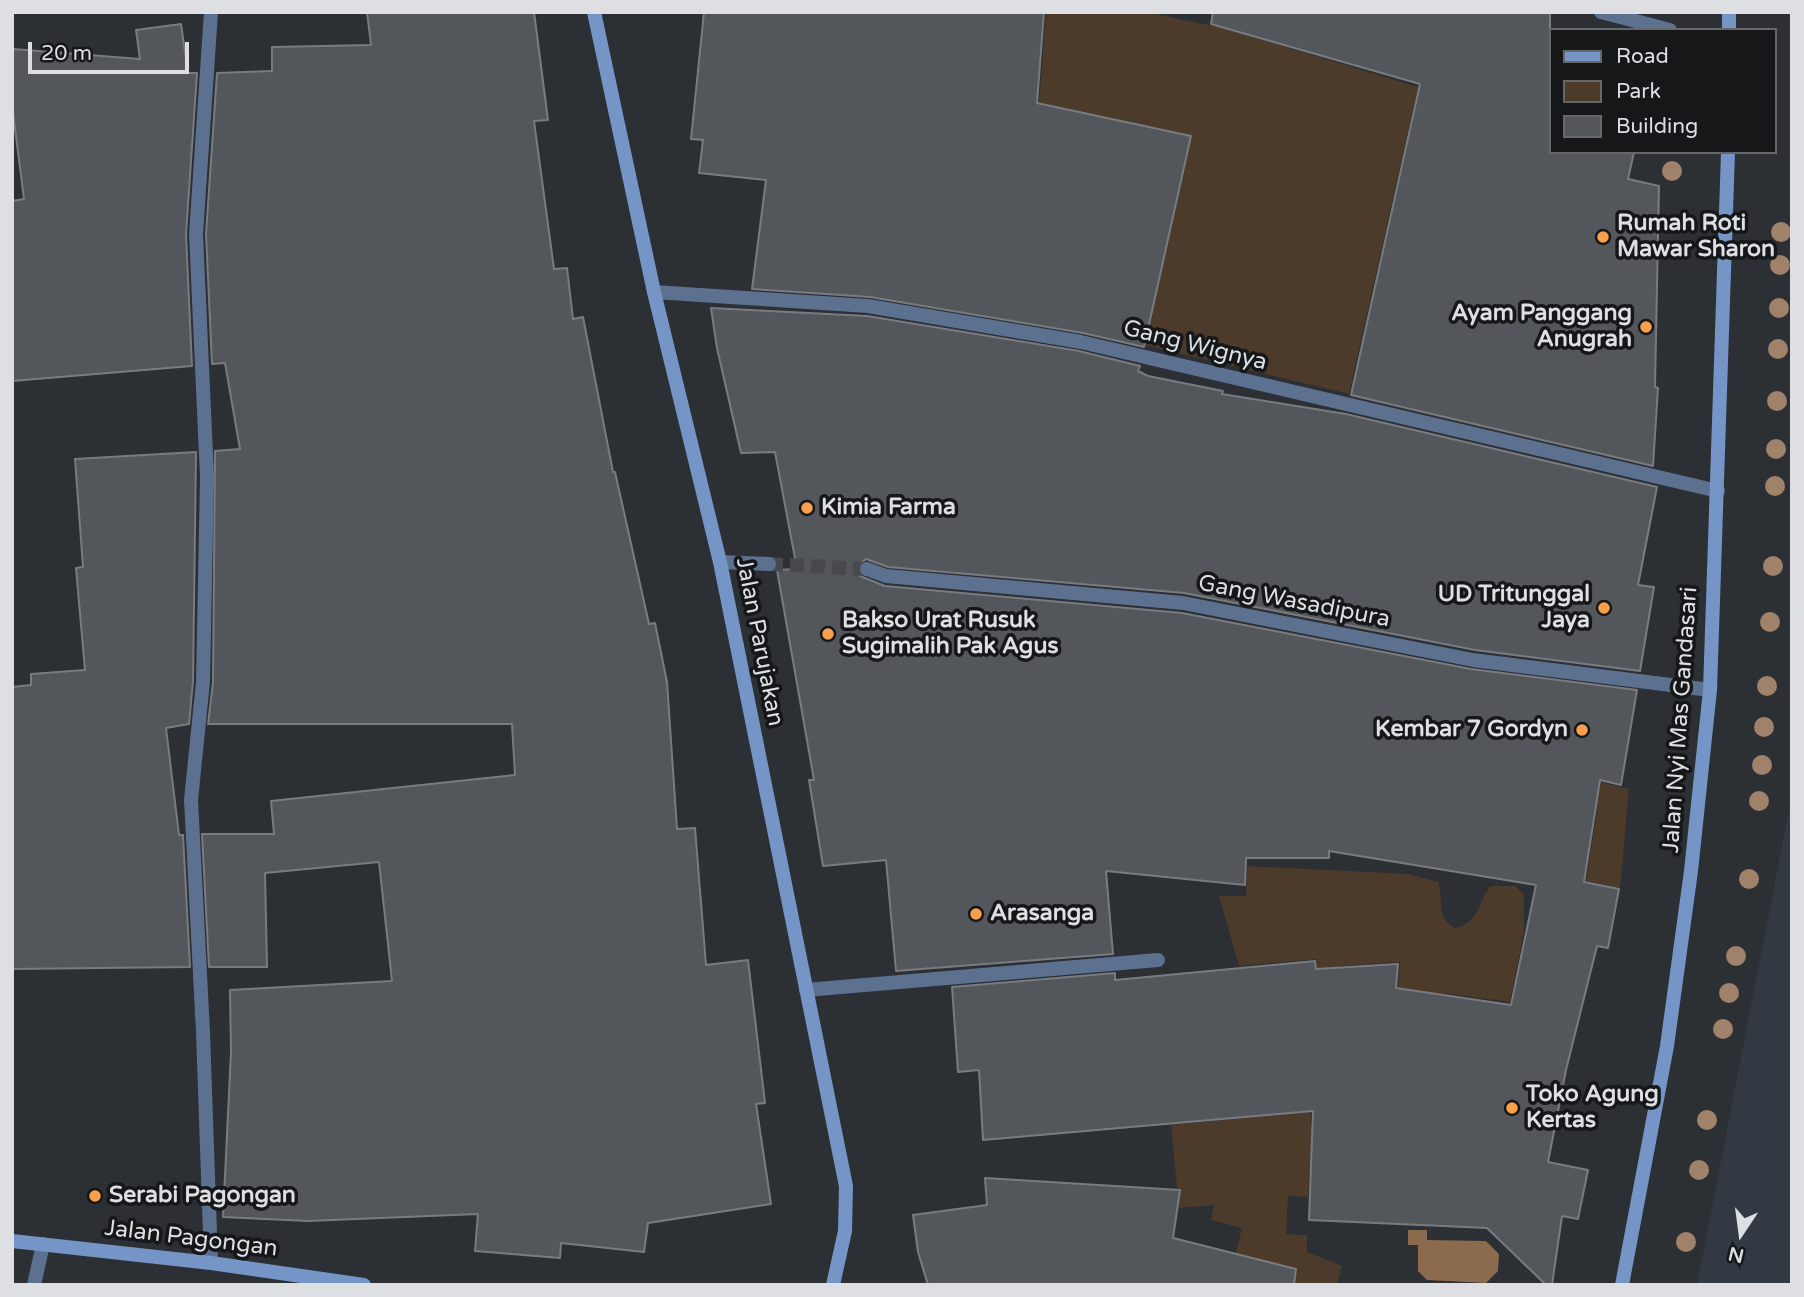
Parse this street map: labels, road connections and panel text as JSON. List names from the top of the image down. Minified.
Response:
{"streets":{"main road":["Jalan Parujakan","Jalan Nyi Mas Gandasari","Jalan Pagongan"],"street":["Gang Wignya","Gang Wasadipura"]},"crossings":[["Gang Wignya","Jalan Parujakan"],["Gang Wignya","Jalan Nyi Mas Gandasari"],["Gang Wasadipura","Jalan Nyi Mas Gandasari"]],"places":["Rumah Roti Mawar Sharon","Ayam Panggang Anugrah","Kimia Farma","UD Tritunggal Jaya","Bakso Urat Rusuk Sugimalih Pak Agus","Kembar 7 Gordyn","Arasanga","Toko Agung Kertas","Serabi Pagongan"],"legend":["Road","Park","Building"],"scale_bar":"20 m","north":"bottom"}
